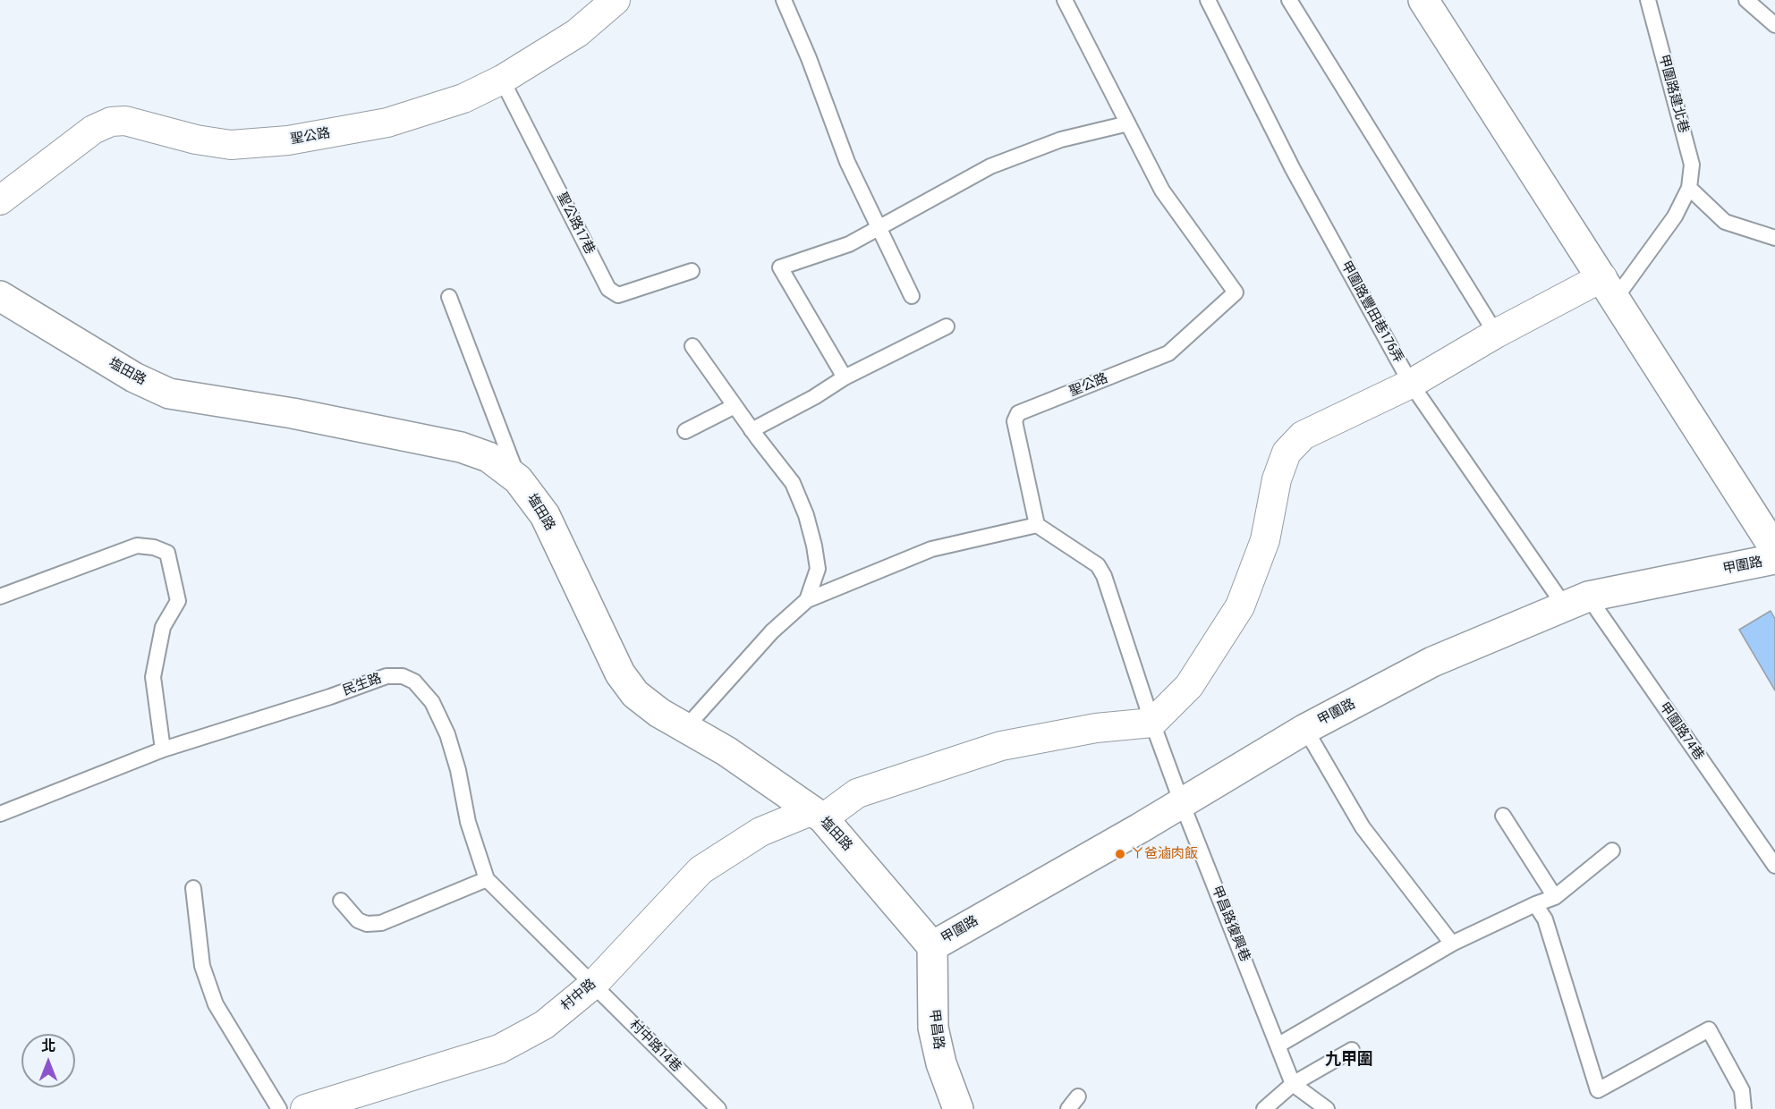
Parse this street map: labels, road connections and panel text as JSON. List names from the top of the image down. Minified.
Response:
{"streets":{"street":["聖公路","塩田路","甲圍路","村中路","甲昌路"],"lane":["甲圍路建北巷","聖公路17巷","甲圍路豐田巷176弄","民生路","甲圍路74巷","甲昌路復興巷","村中路14巷"]},"crossings":[["聖公路","聖公路17巷"],["甲圍路豐田巷176弄","甲圍路"],["甲圍路豐田巷176弄","甲圍路74巷"],["塩田路","甲圍路"],["塩田路","村中路"],["塩田路","甲昌路"],["甲圍路","甲圍路74巷"],["甲圍路","甲昌路復興巷"],["甲圍路","甲昌路"],["民生路","村中路"],["民生路","村中路14巷"],["村中路","村中路14巷"]],"districts":["九甲圍"],"places":["ㄚ爸滷肉飯"],"north":"top"}
